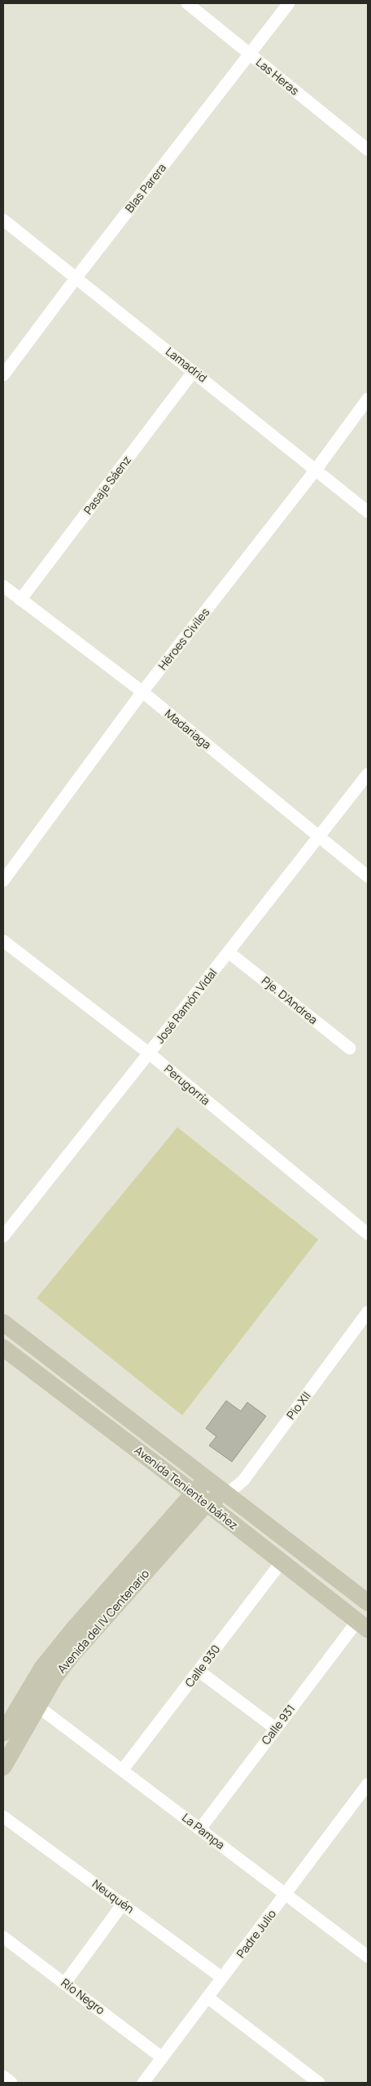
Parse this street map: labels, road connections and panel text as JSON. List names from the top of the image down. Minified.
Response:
{"streets":{"main road":["Avenida Teniente Ibáñez","Avenida del IV Centenario"],"street":["Las Heras","Blas Parera","Lamadrid","Pasaje Sáenz","Héroes Civiles","Madariaga","Pje. D'Andrea","José Ramón Vidal","Perugorría","Pio XII","Calle 930","Calle 931","La Pampa","Neuquén","Padre Julio","Río Negro"]},"crossings":[["Las Heras","Blas Parera"],["Blas Parera","Lamadrid"],["Lamadrid","Pasaje Sáenz"],["Lamadrid","Héroes Civiles"],["Pasaje Sáenz","Madariaga"],["Héroes Civiles","Madariaga"],["Madariaga","José Ramón Vidal"],["Pje. D'Andrea","José Ramón Vidal"],["José Ramón Vidal","Perugorría"],["Pio XII","Avenida Teniente Ibáñez"],["Pio XII","Avenida del IV Centenario"],["Avenida Teniente Ibáñez","Avenida del IV Centenario"],["Avenida Teniente Ibáñez","Calle 930"],["Avenida Teniente Ibáñez","Calle 931"],["Avenida del IV Centenario","La Pampa"],["Calle 930","La Pampa"],["Calle 931","La Pampa"],["La Pampa","Padre Julio"],["Neuquén","Padre Julio"],["Padre Julio","Río Negro"]]}
